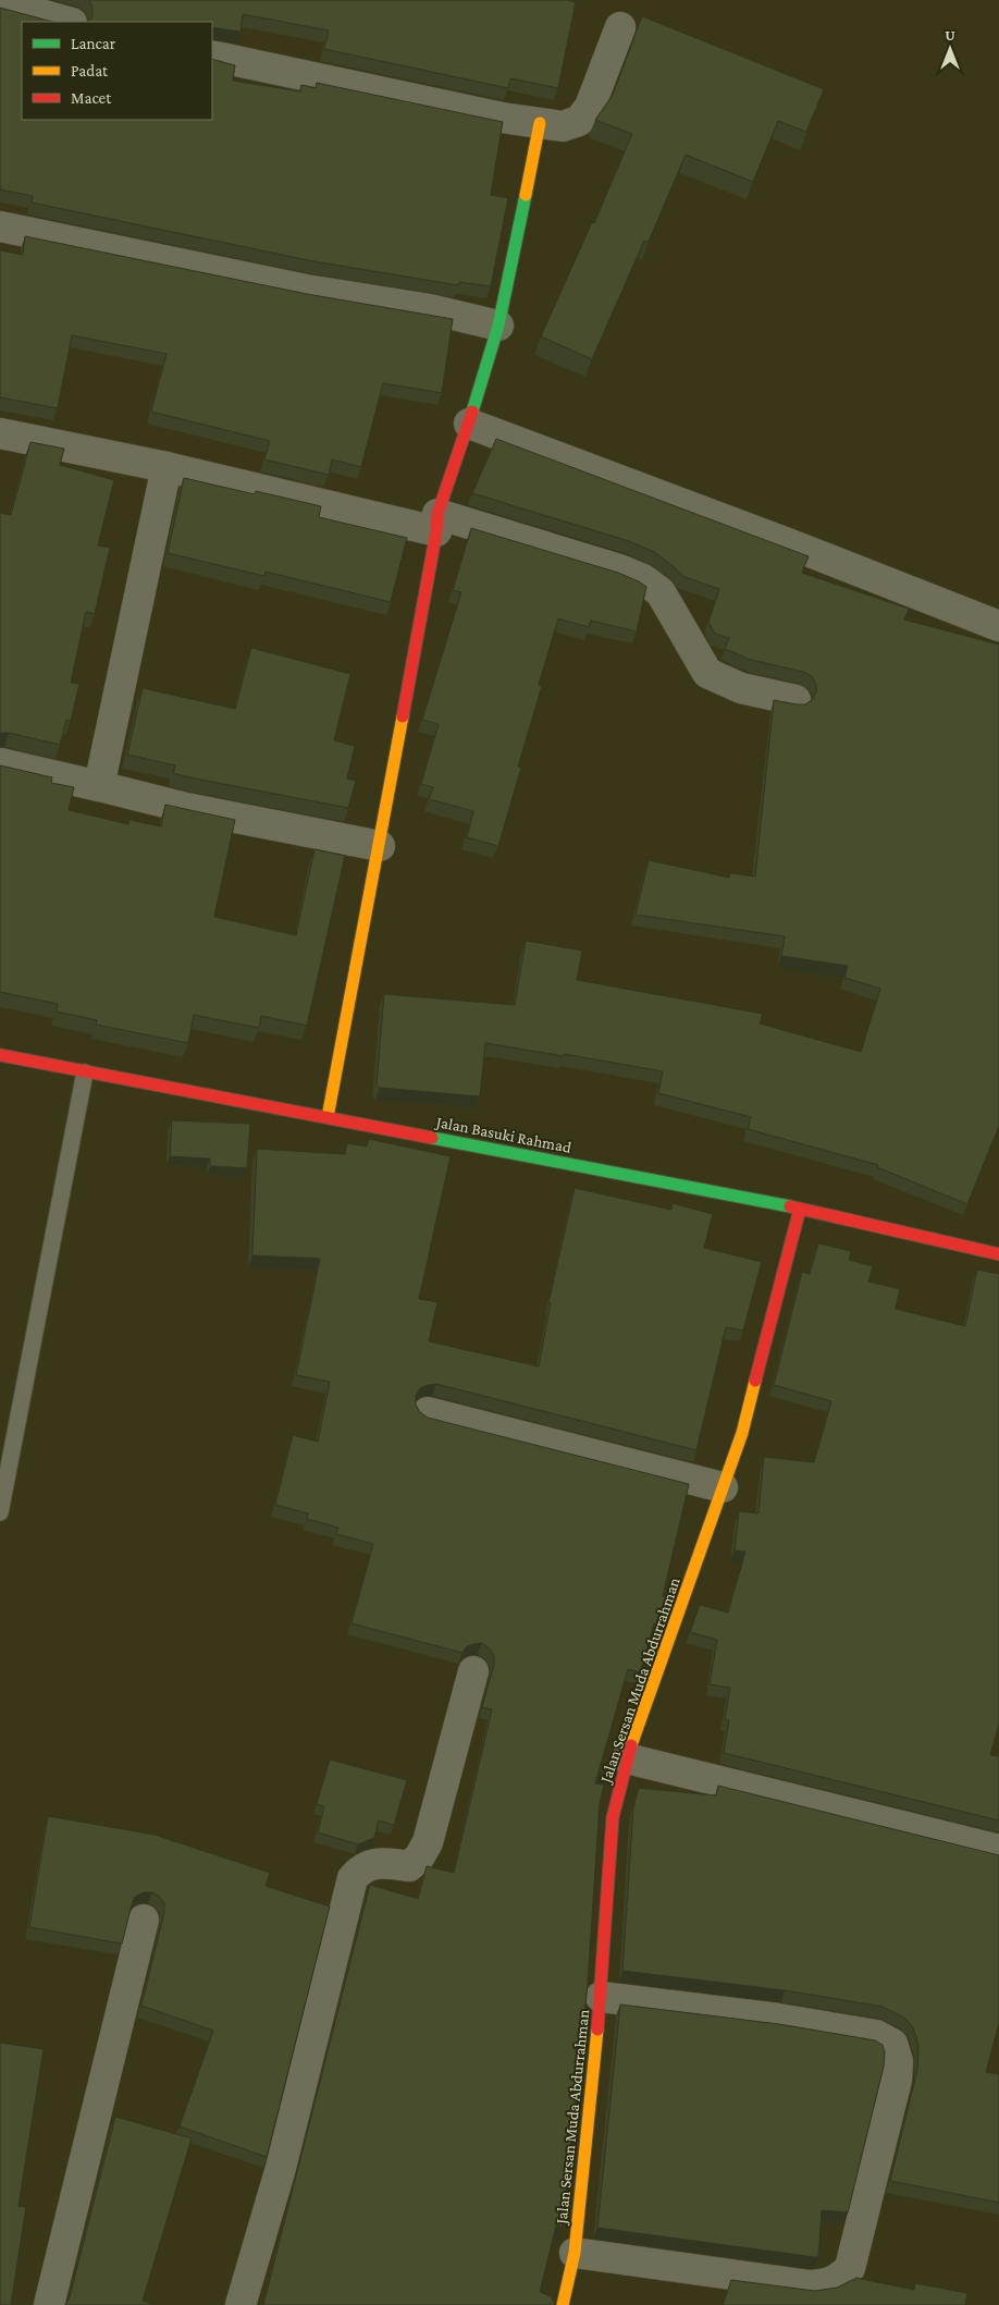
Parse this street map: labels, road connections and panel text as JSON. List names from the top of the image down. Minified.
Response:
{"streets":{"street":["Jalan Basuki Rahmad","Jalan Sersan Muda Abdurrahman"]},"crossings":[["Jalan Basuki Rahmad","Jalan Sersan Muda Abdurrahman"]],"legend":["Lancar","Padat","Macet"],"north":"top"}
